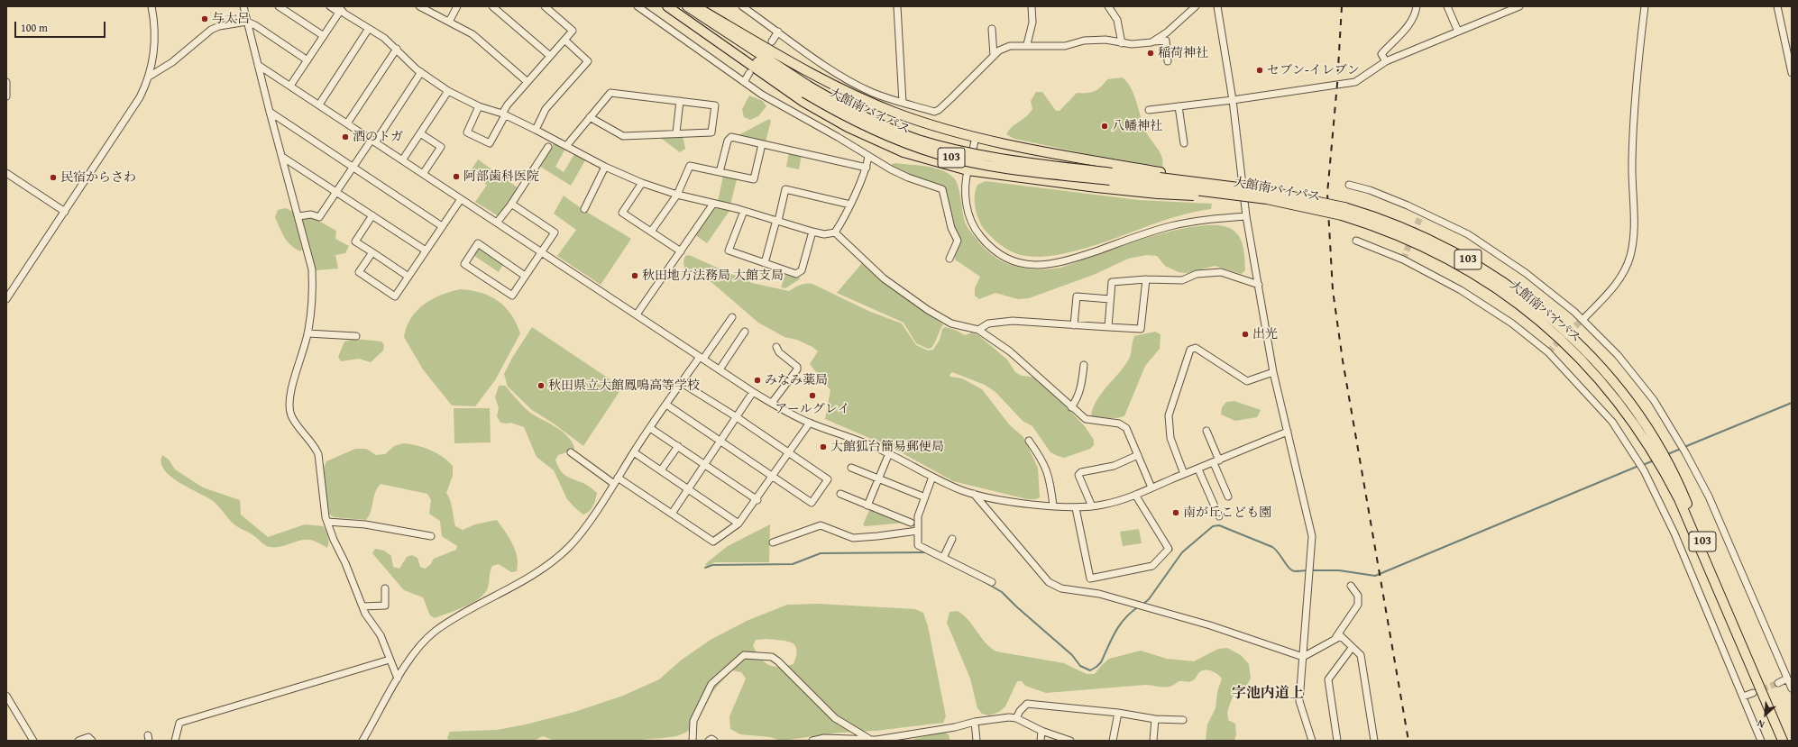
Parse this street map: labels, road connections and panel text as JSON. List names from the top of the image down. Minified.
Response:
{"streets":{"highway":["大館南バイパス","103"]},"districts":["字池内道上"],"places":["与太呂","稲荷神社","セブン-イレブン","八幡神社","酒のトガ","阿部歯科医院","民宿からさわ","秋田地方法務局 大館支局","出光","みなみ薬局","秋田県立大館鳳鳴高等学校","アールグレイ","大館狐台簡易郵便局","南が丘こども園"],"scale_bar":"100 m","north":"bottom left"}
